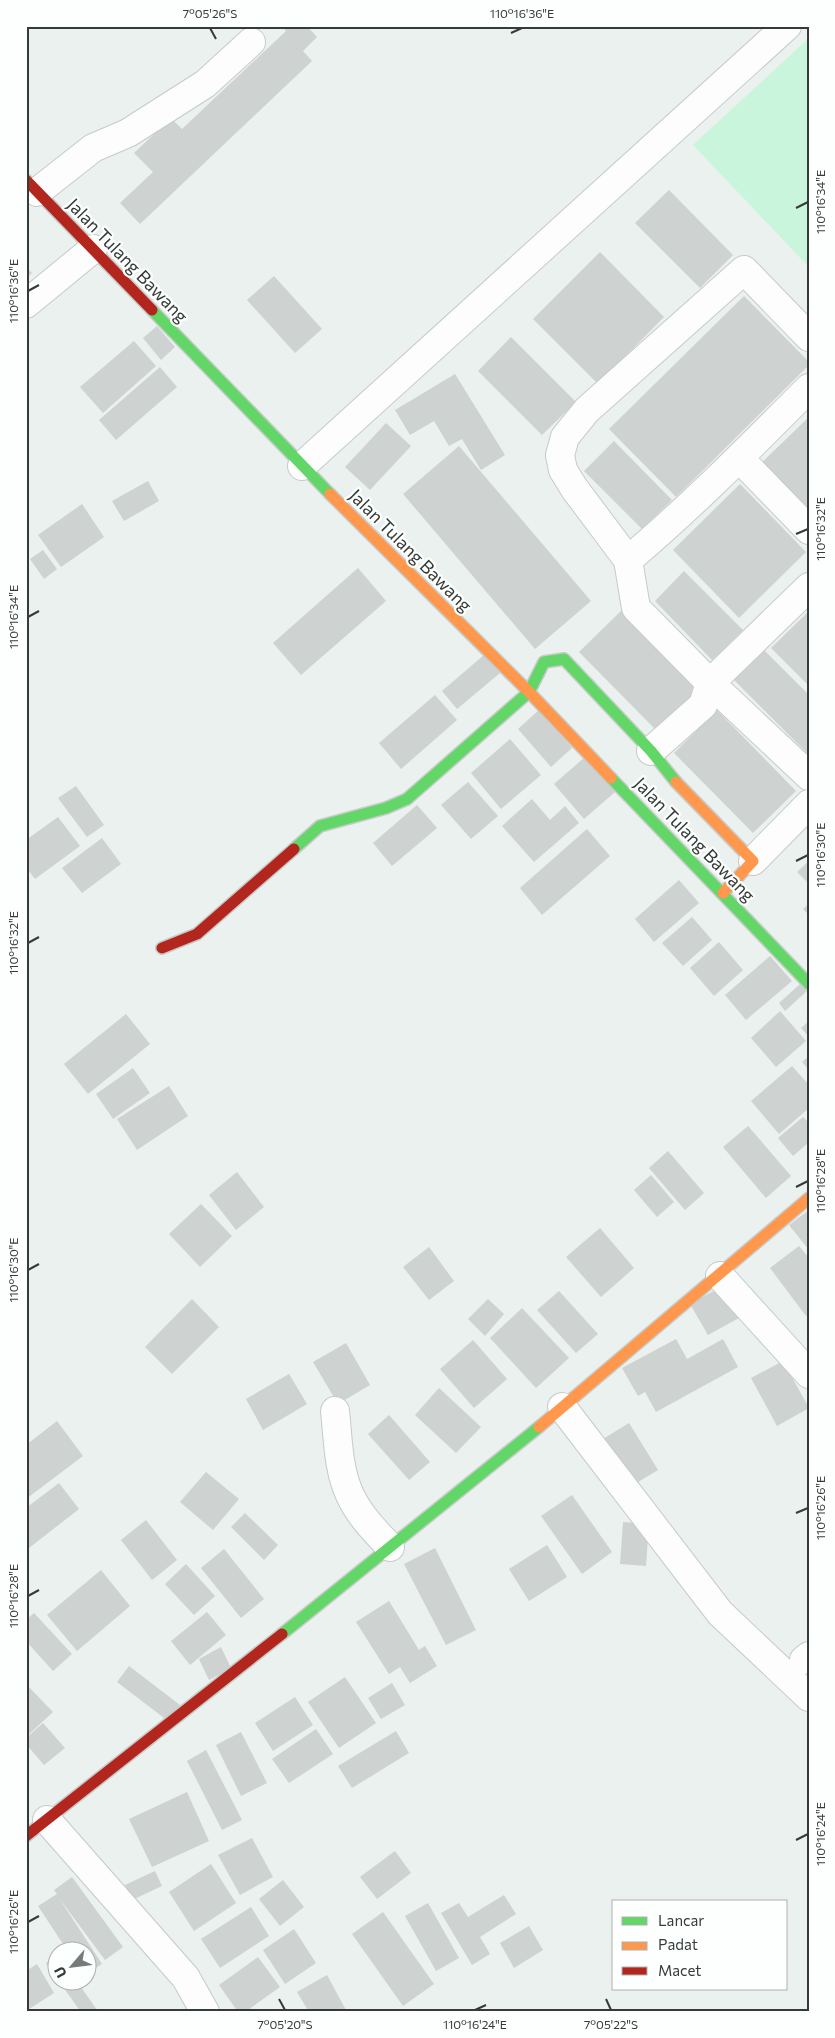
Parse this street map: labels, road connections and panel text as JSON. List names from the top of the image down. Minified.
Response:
{"streets":{"street":["Jalan Tulang Bawang"]},"legend":["Lancar","Padat","Macet"],"north":"bottom left","coordinates":["7°05'26\"S","110°16'36\"E","110°16'34\"E","110°16'32\"E","110°16'30\"E","110°16'28\"E","110°16'26\"E","110°16'24\"E","7°05'20\"S","7°05'22\"S"]}
